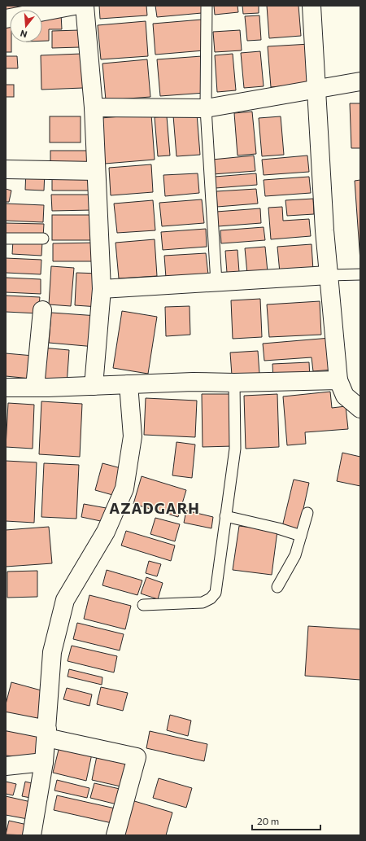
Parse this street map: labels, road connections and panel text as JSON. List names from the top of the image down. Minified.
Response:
{"districts":["AZADGARH"],"scale_bar":"20 m","north":"bottom"}
